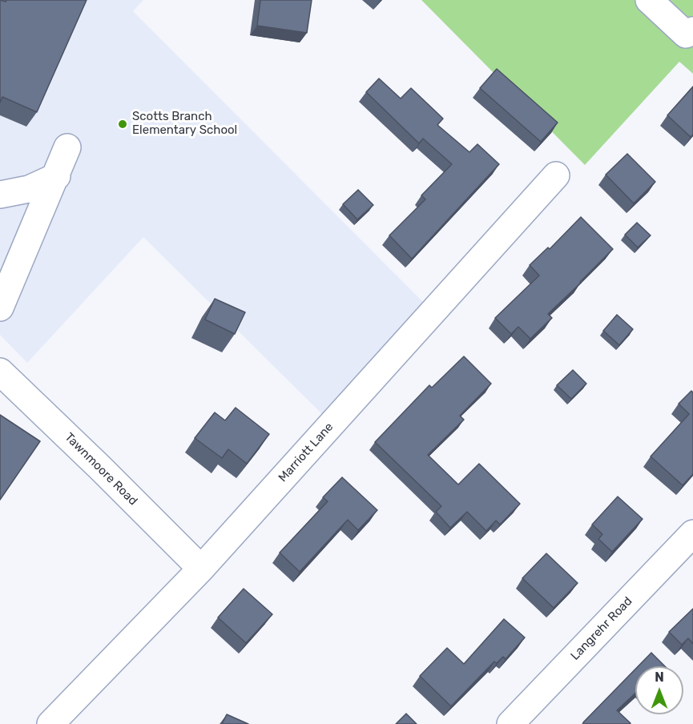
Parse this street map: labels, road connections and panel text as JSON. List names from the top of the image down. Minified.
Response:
{"streets":{"street":["Marriott Lane","Tawnmoore Road","Langrehr Road"]},"crossings":[["Marriott Lane","Tawnmoore Road"]],"places":["Scotts Branch Elementary School"],"north":"top"}
